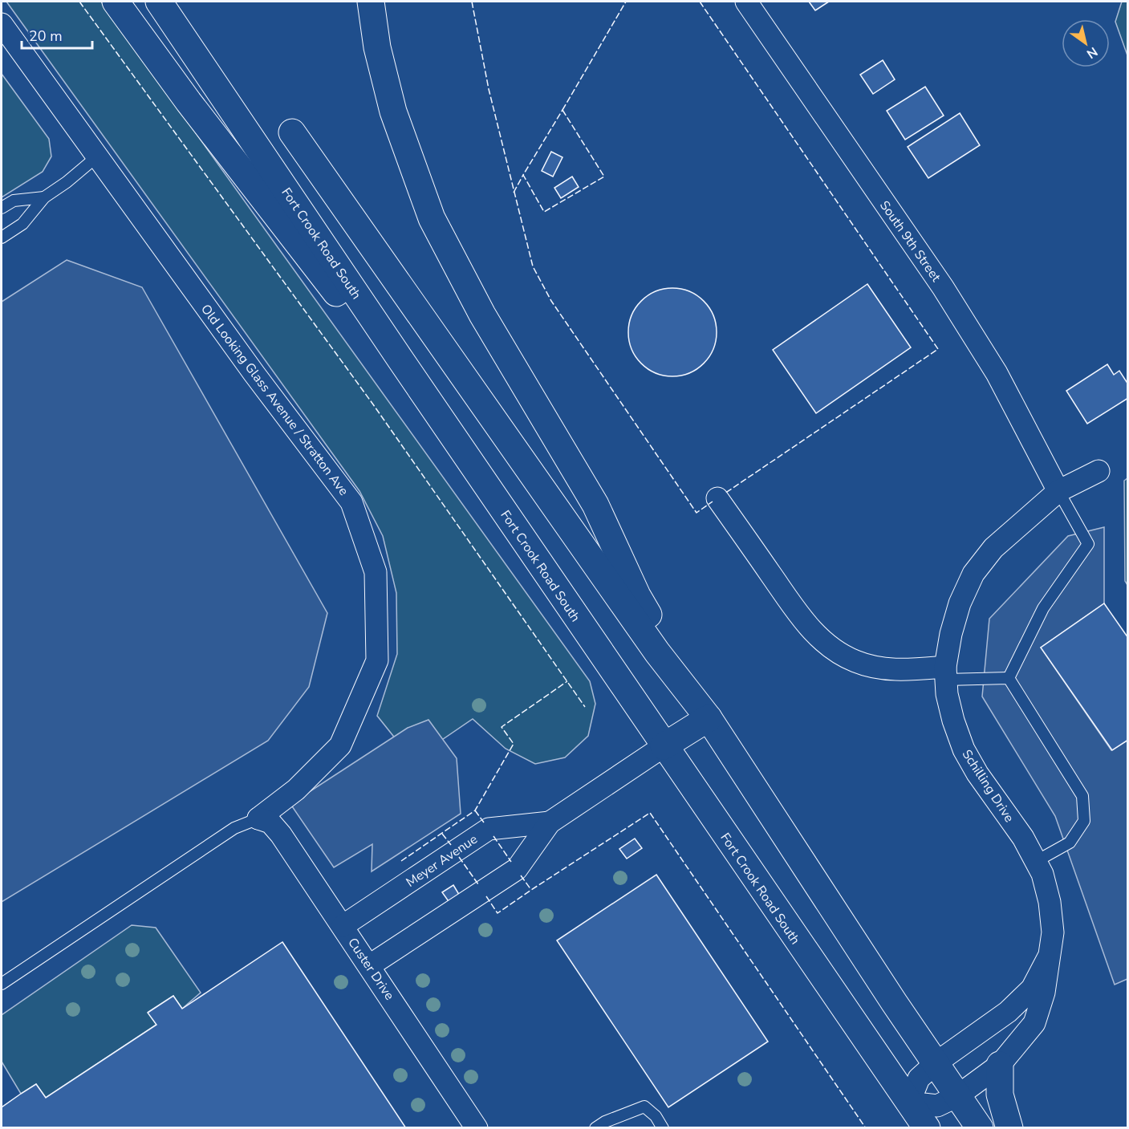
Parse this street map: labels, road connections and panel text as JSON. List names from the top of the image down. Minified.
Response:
{"streets":{"main road":["Fort Crook Road South"],"street":["South 9th Street","Old Looking Glass Avenue / Stratton Ave","Schilling Drive","Meyer Avenue","Custer Drive"]},"crossings":[["South 9th Street","Schilling Drive"],["Fort Crook Road South","Schilling Drive"],["Fort Crook Road South","Meyer Avenue"],["Old Looking Glass Avenue / Stratton Ave","Custer Drive"],["Meyer Avenue","Custer Drive"]],"scale_bar":"20 m","north":"bottom right"}
